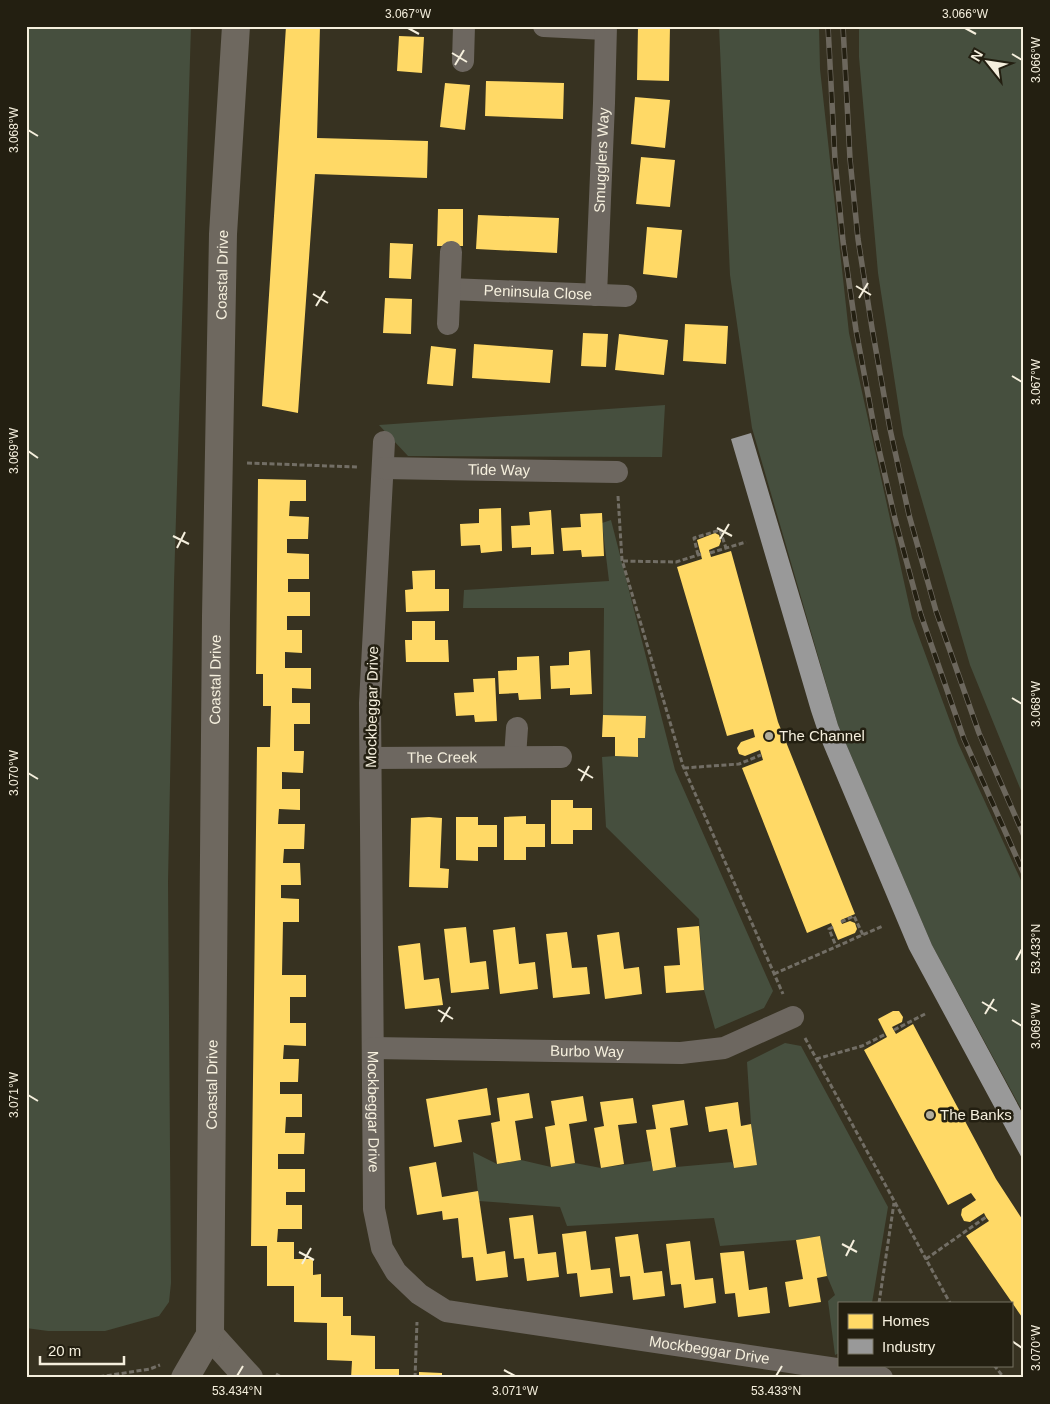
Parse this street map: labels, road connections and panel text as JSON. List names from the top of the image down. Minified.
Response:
{"streets":{"street":["Smugglers Way","Coastal Drive","Peninsula Close","Tide Way","Mockbeggar Drive","The Creek","Burbo Way"]},"crossings":[["Smugglers Way","Peninsula Close"],["Tide Way","Mockbeggar Drive"],["Mockbeggar Drive","The Creek"],["Mockbeggar Drive","Burbo Way"]],"places":["The Channel","The Banks"],"legend":["Homes","Industry"],"scale_bar":"20 m","north":"top left","coordinates":["3.067°W","3.066°W","3.068°W","3.069°W","3.070°W","53.433°N","3.071°W","53.434°N"]}
